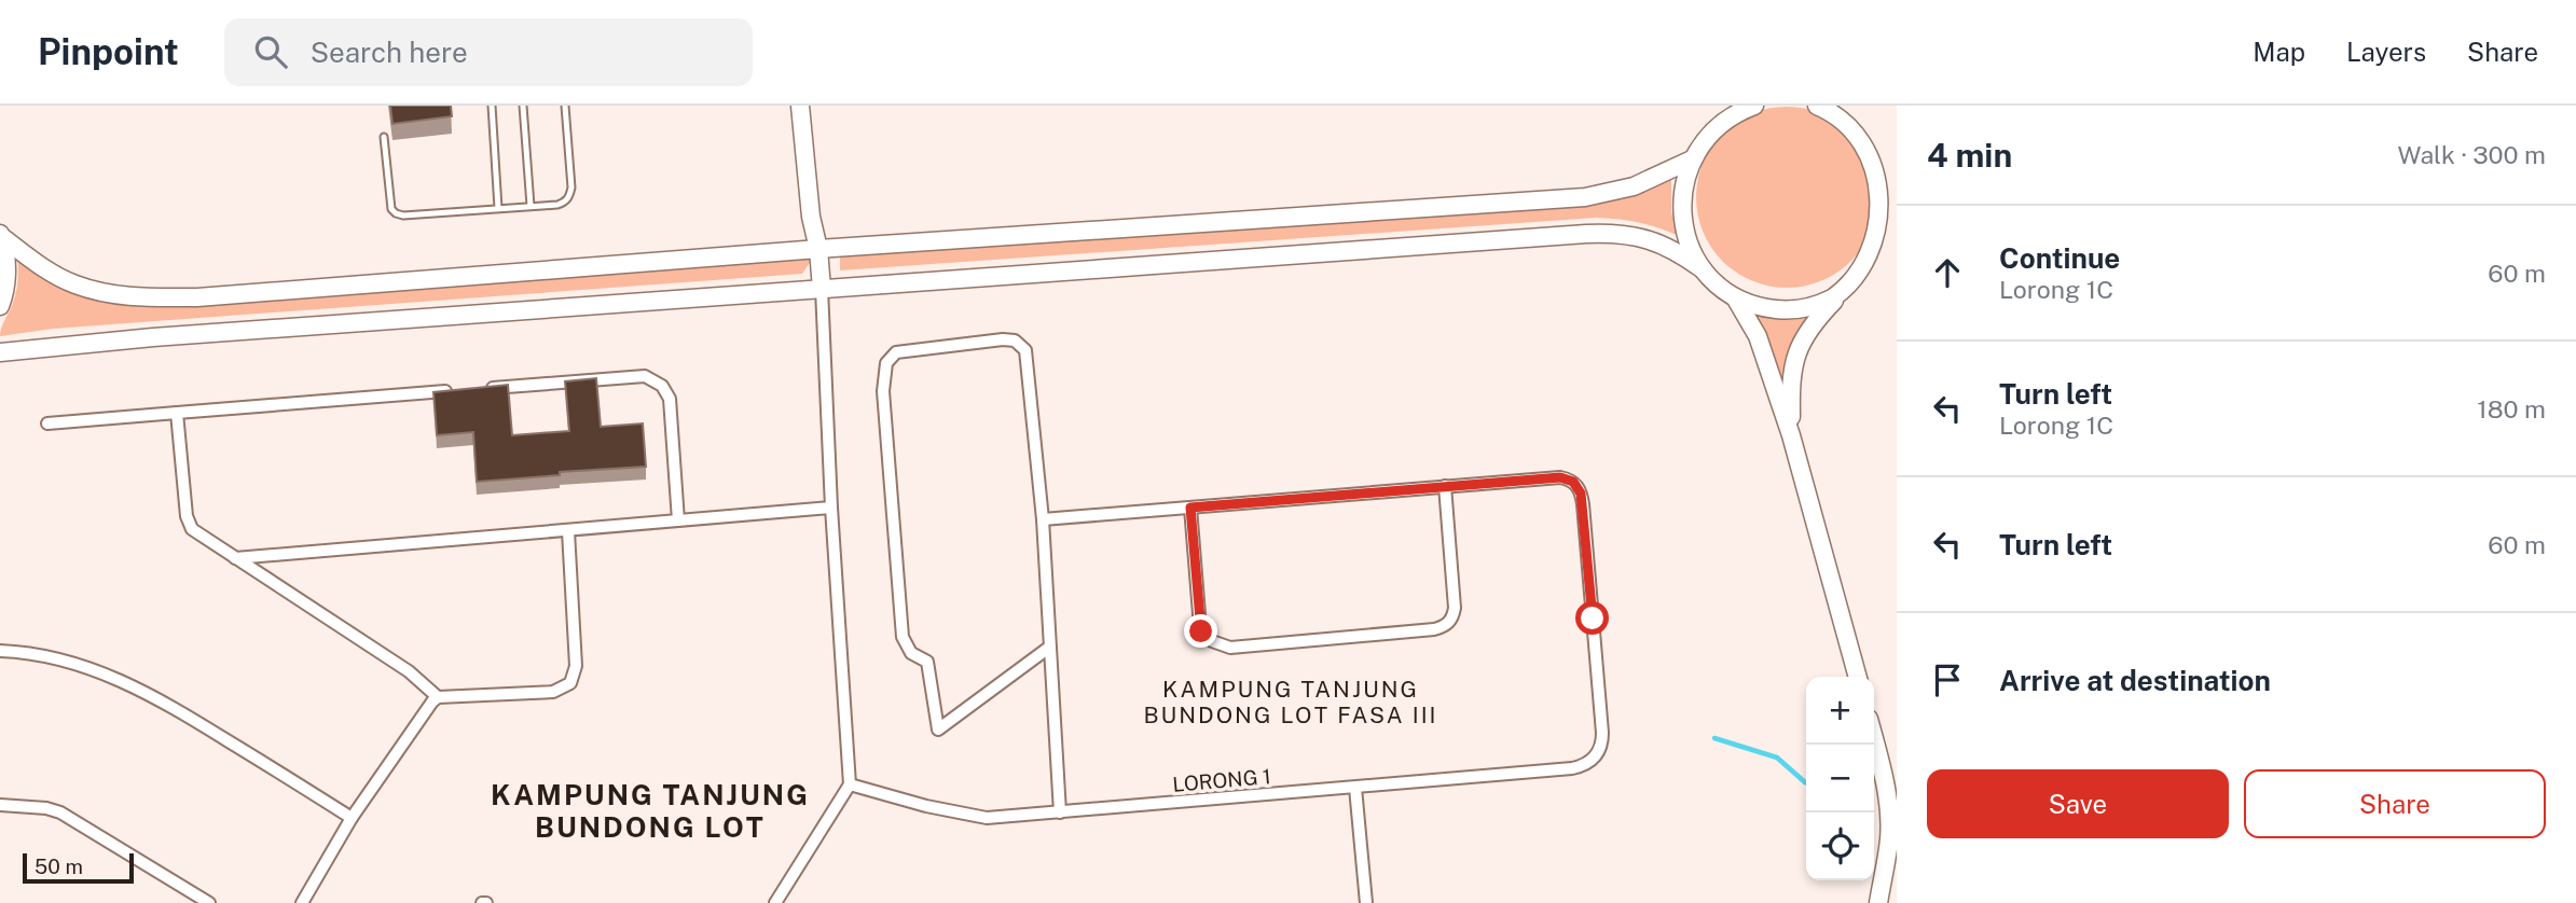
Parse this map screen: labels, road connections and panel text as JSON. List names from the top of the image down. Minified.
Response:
{"streets":{"street":["LORONG 1"]},"districts":["KAMPUNG TANJUNG BUNDONG LOT FASA III","KAMPUNG TANJUNG BUNDONG LOT"],"scale_bar":"50 m","page":{"header":"Pinpoint","search":"Search here","nav":["Map","Layers","Share"],"heading":["4 min","Walk · 300 m"],"list":[["Continue","Lorong 1C","60 m"],["Turn left","Lorong 1C","180 m"],["Turn left","60 m"],"Arrive at destination"],"map_buttons":["+","−"],"buttons":["Save","Share"],"scale":"50 m"}}
